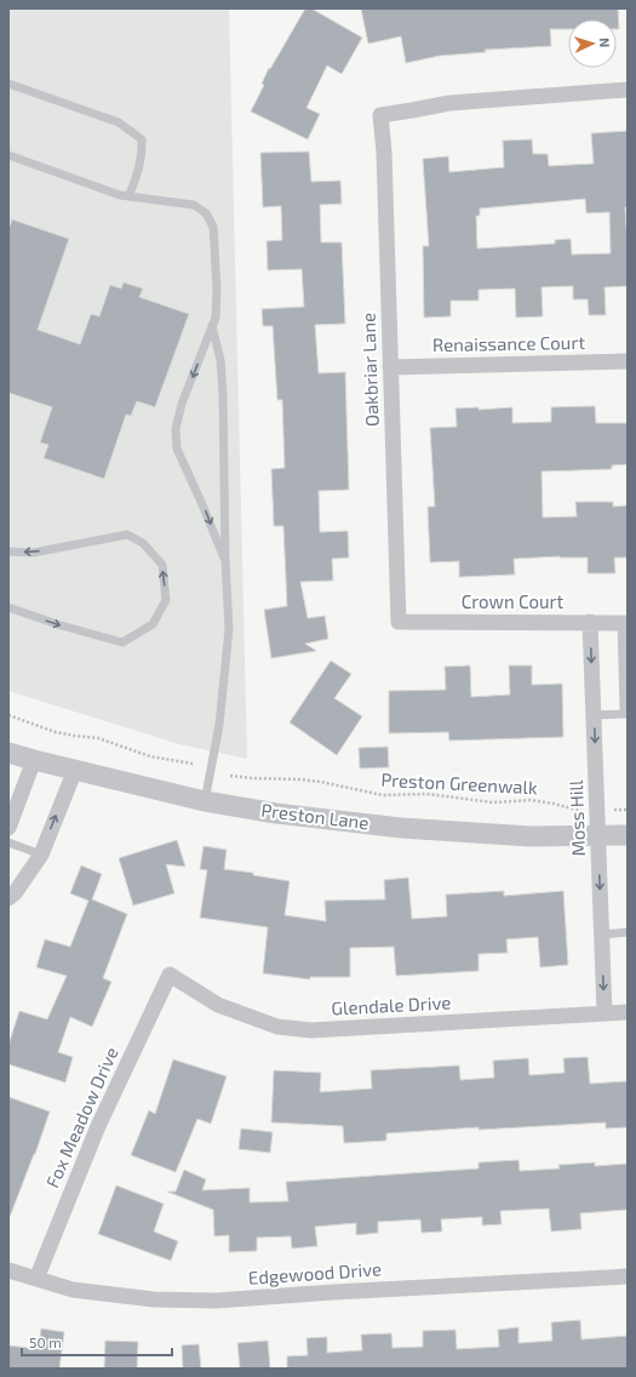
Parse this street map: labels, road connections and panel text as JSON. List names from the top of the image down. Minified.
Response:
{"streets":{"street":["Renaissance Court","Oakbriar Lane","Crown Court","Preston Lane","Moss Hill","Glendale Drive","Fox Meadow Drive","Edgewood Drive"],"path":["Preston Greenwalk"]},"crossings":[["Renaissance Court","Oakbriar Lane"],["Oakbriar Lane","Crown Court"],["Crown Court","Moss Hill"],["Preston Greenwalk","Moss Hill"],["Preston Lane","Moss Hill"],["Moss Hill","Glendale Drive"],["Glendale Drive","Fox Meadow Drive"],["Fox Meadow Drive","Edgewood Drive"]],"one_way":["Moss Hill"],"scale_bar":"50 m","north":"right"}
